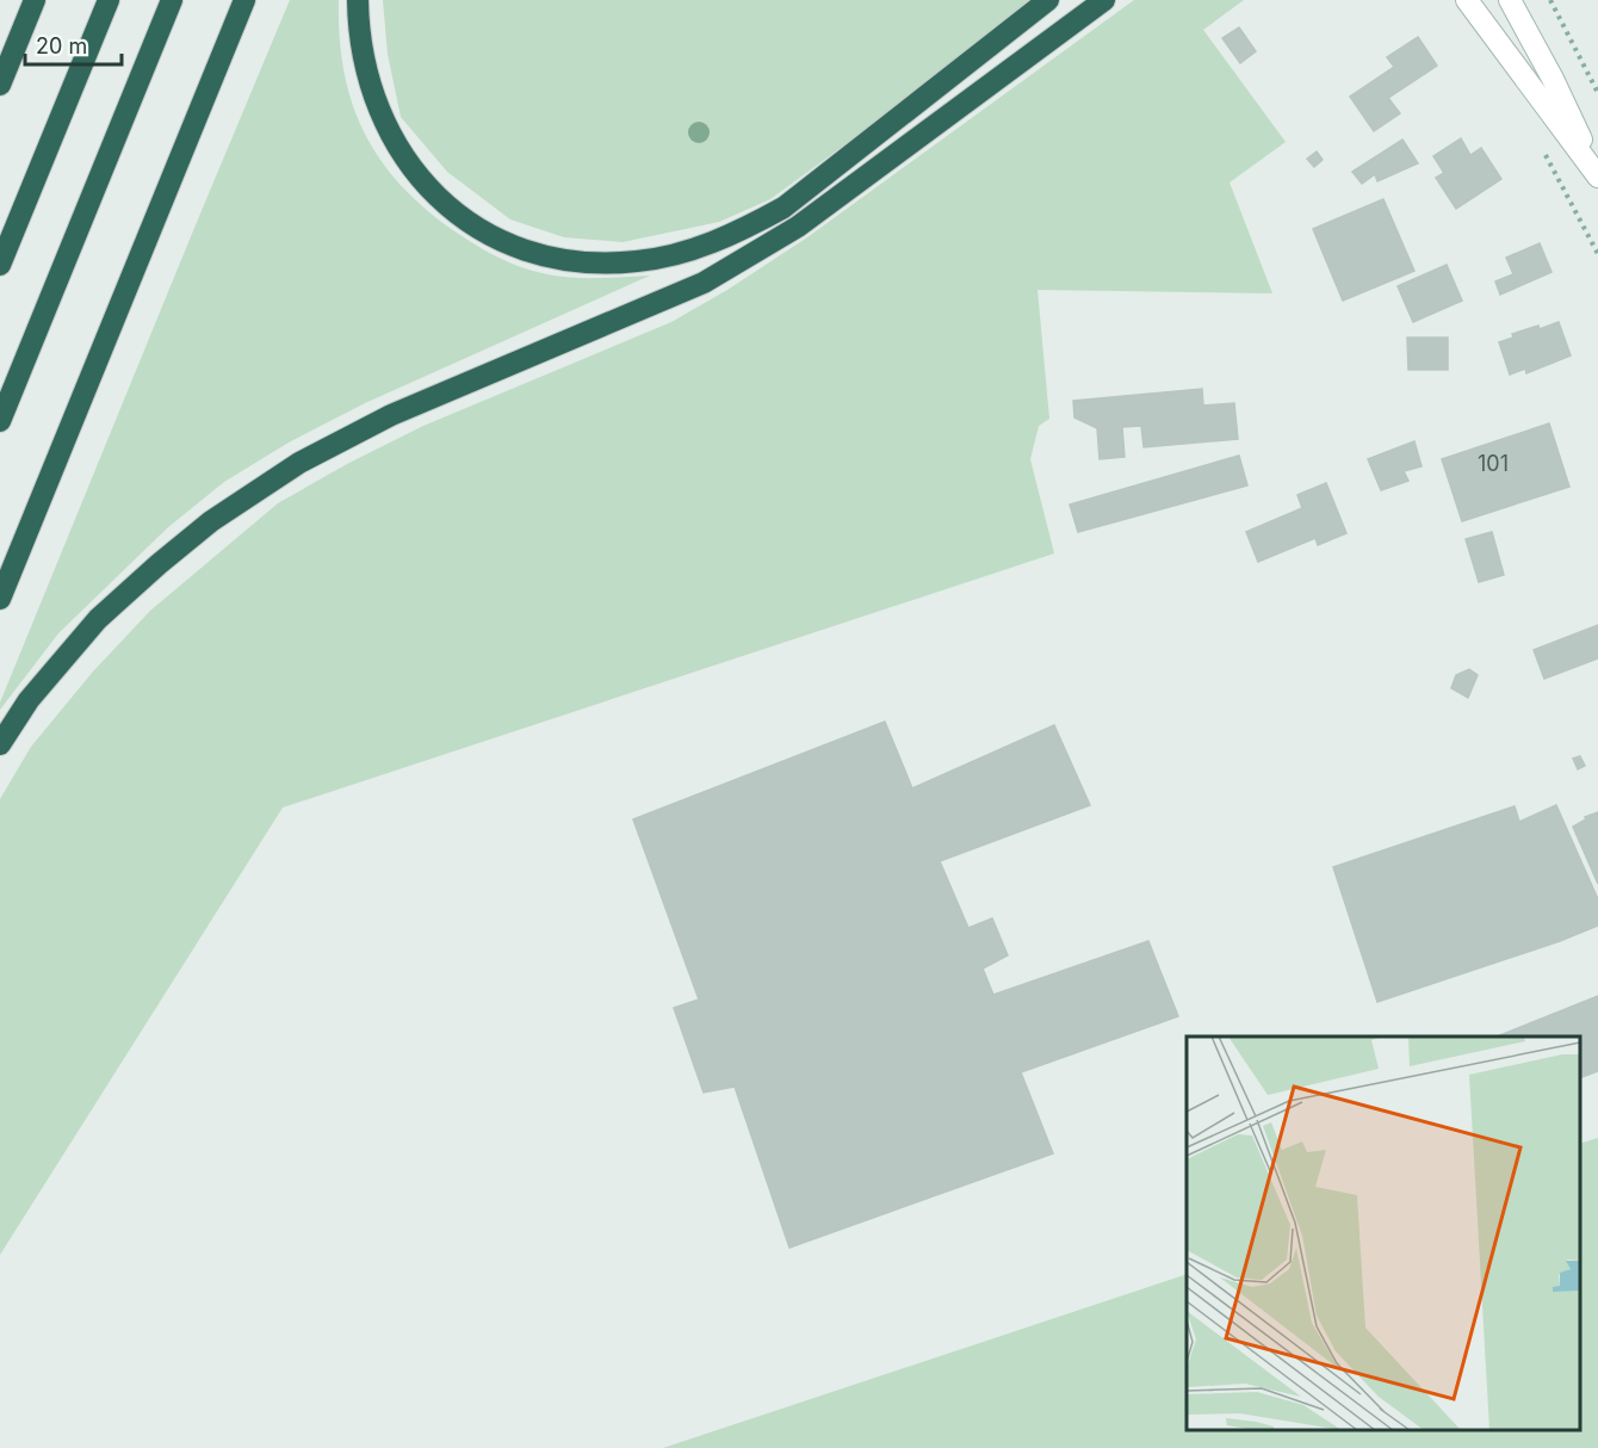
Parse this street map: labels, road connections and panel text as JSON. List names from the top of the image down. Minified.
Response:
{"house_numbers":["101"],"scale_bar":"20 m"}
